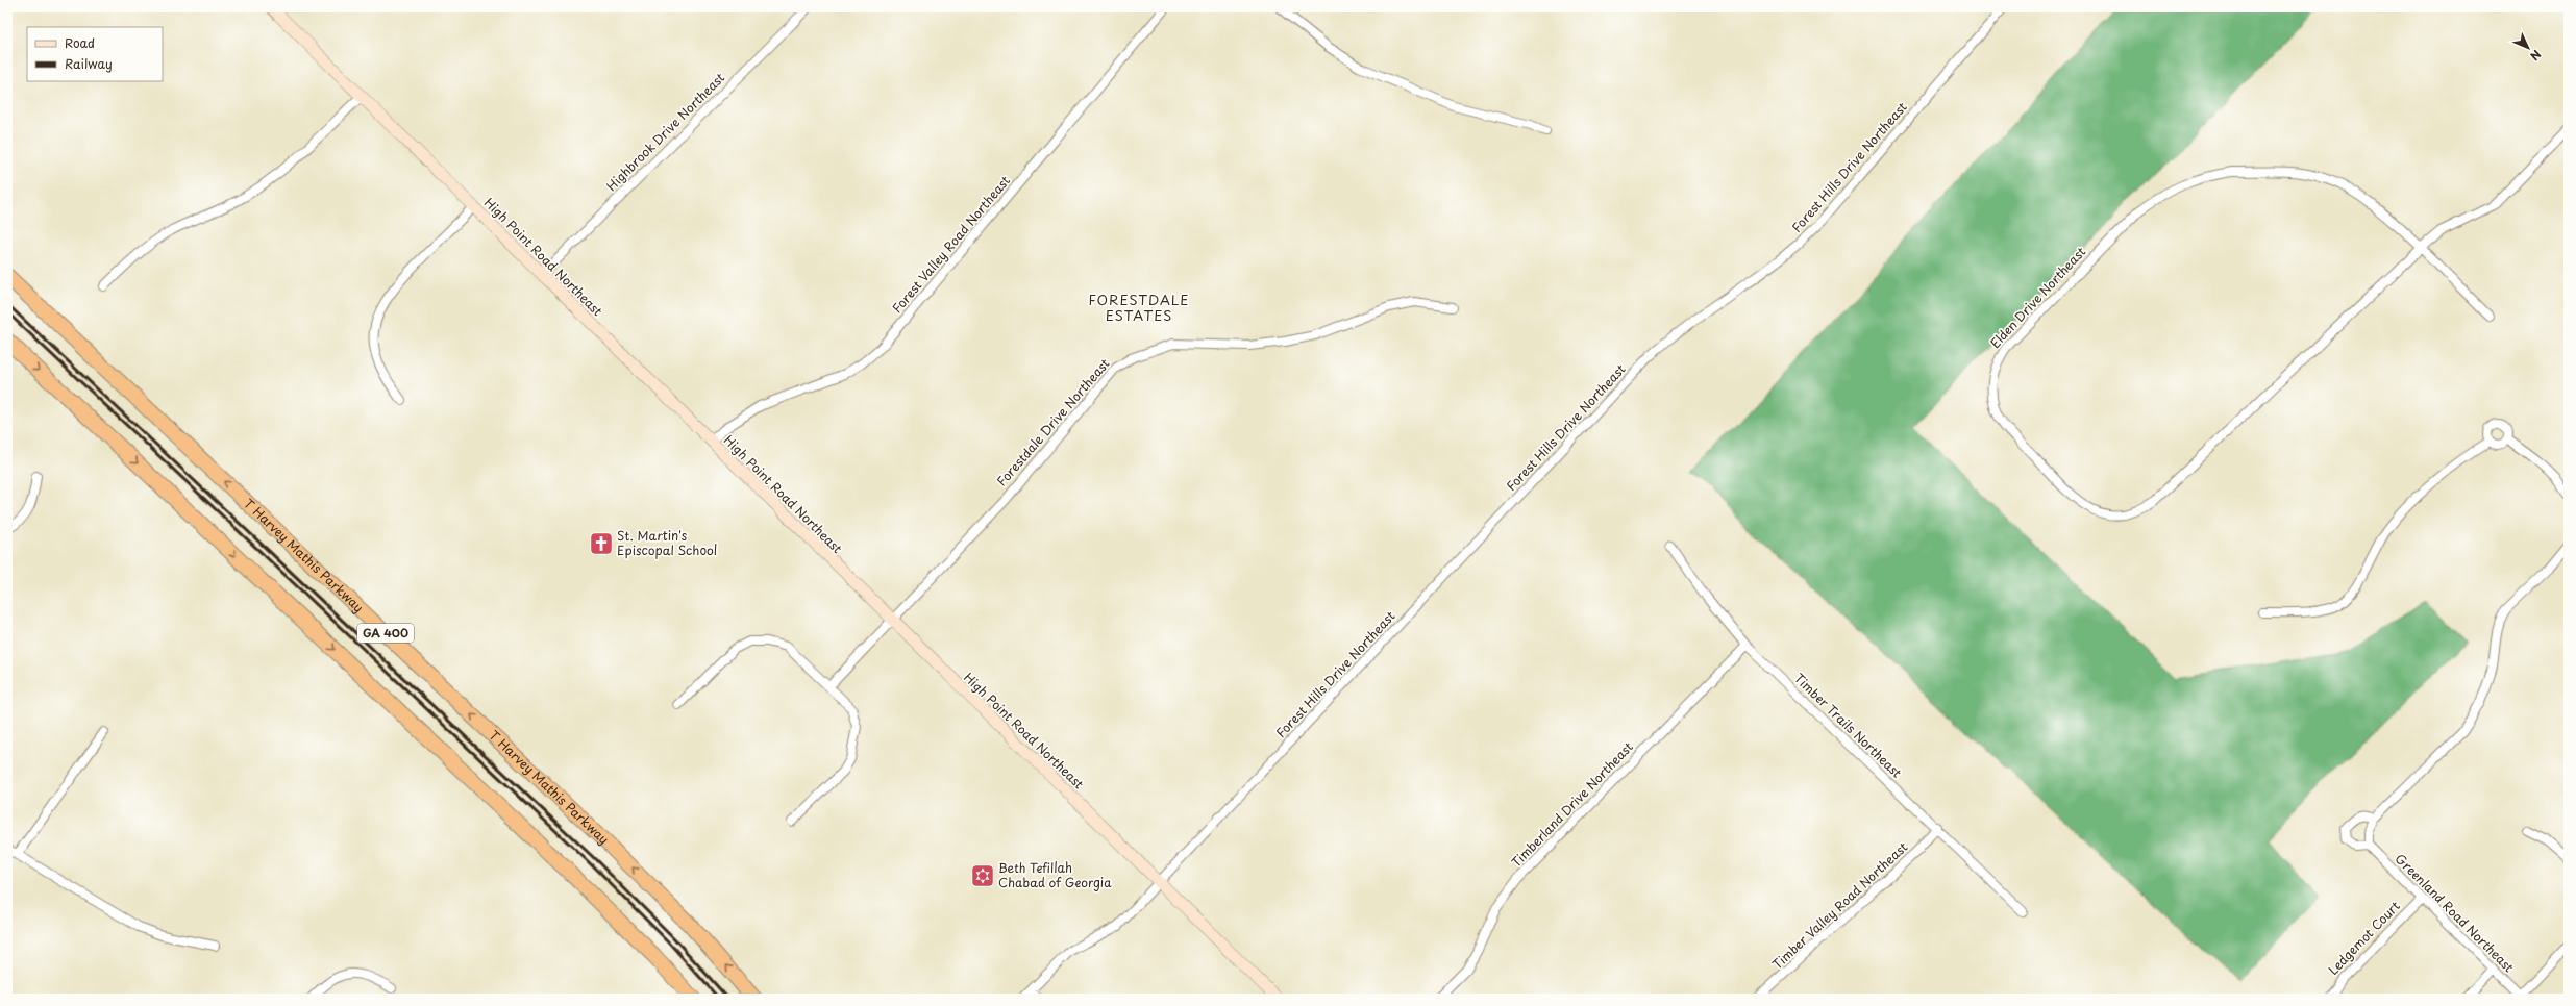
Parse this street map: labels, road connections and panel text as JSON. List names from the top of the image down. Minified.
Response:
{"streets":{"highway":["T Harvey Mathis Parkway","GA 400"],"street":["Highbrook Drive Northeast","Forest Hills Drive Northeast","Forest Valley Road Northeast","High Point Road Northeast","Elden Drive Northeast","Forestdale Drive Northeast","Timber Trails Northeast","Timberland Drive Northeast","Timber Valley Road Northeast","Greenland Road Northeast","Ledgemot Court"]},"crossings":[["Highbrook Drive Northeast","High Point Road Northeast"],["Forest Hills Drive Northeast","High Point Road Northeast"],["Forest Valley Road Northeast","High Point Road Northeast"],["High Point Road Northeast","Forestdale Drive Northeast"],["Timber Trails Northeast","Timberland Drive Northeast"],["Timber Trails Northeast","Timber Valley Road Northeast"],["Greenland Road Northeast","Ledgemot Court"]],"districts":["FORESTDALE ESTATES"],"places":{"church":["St. Martin's Episcopal School"],"synagogue":["Beth Tefillah Chabad of Georgia"]},"legend":["Road","Railway"],"north":"bottom right"}
